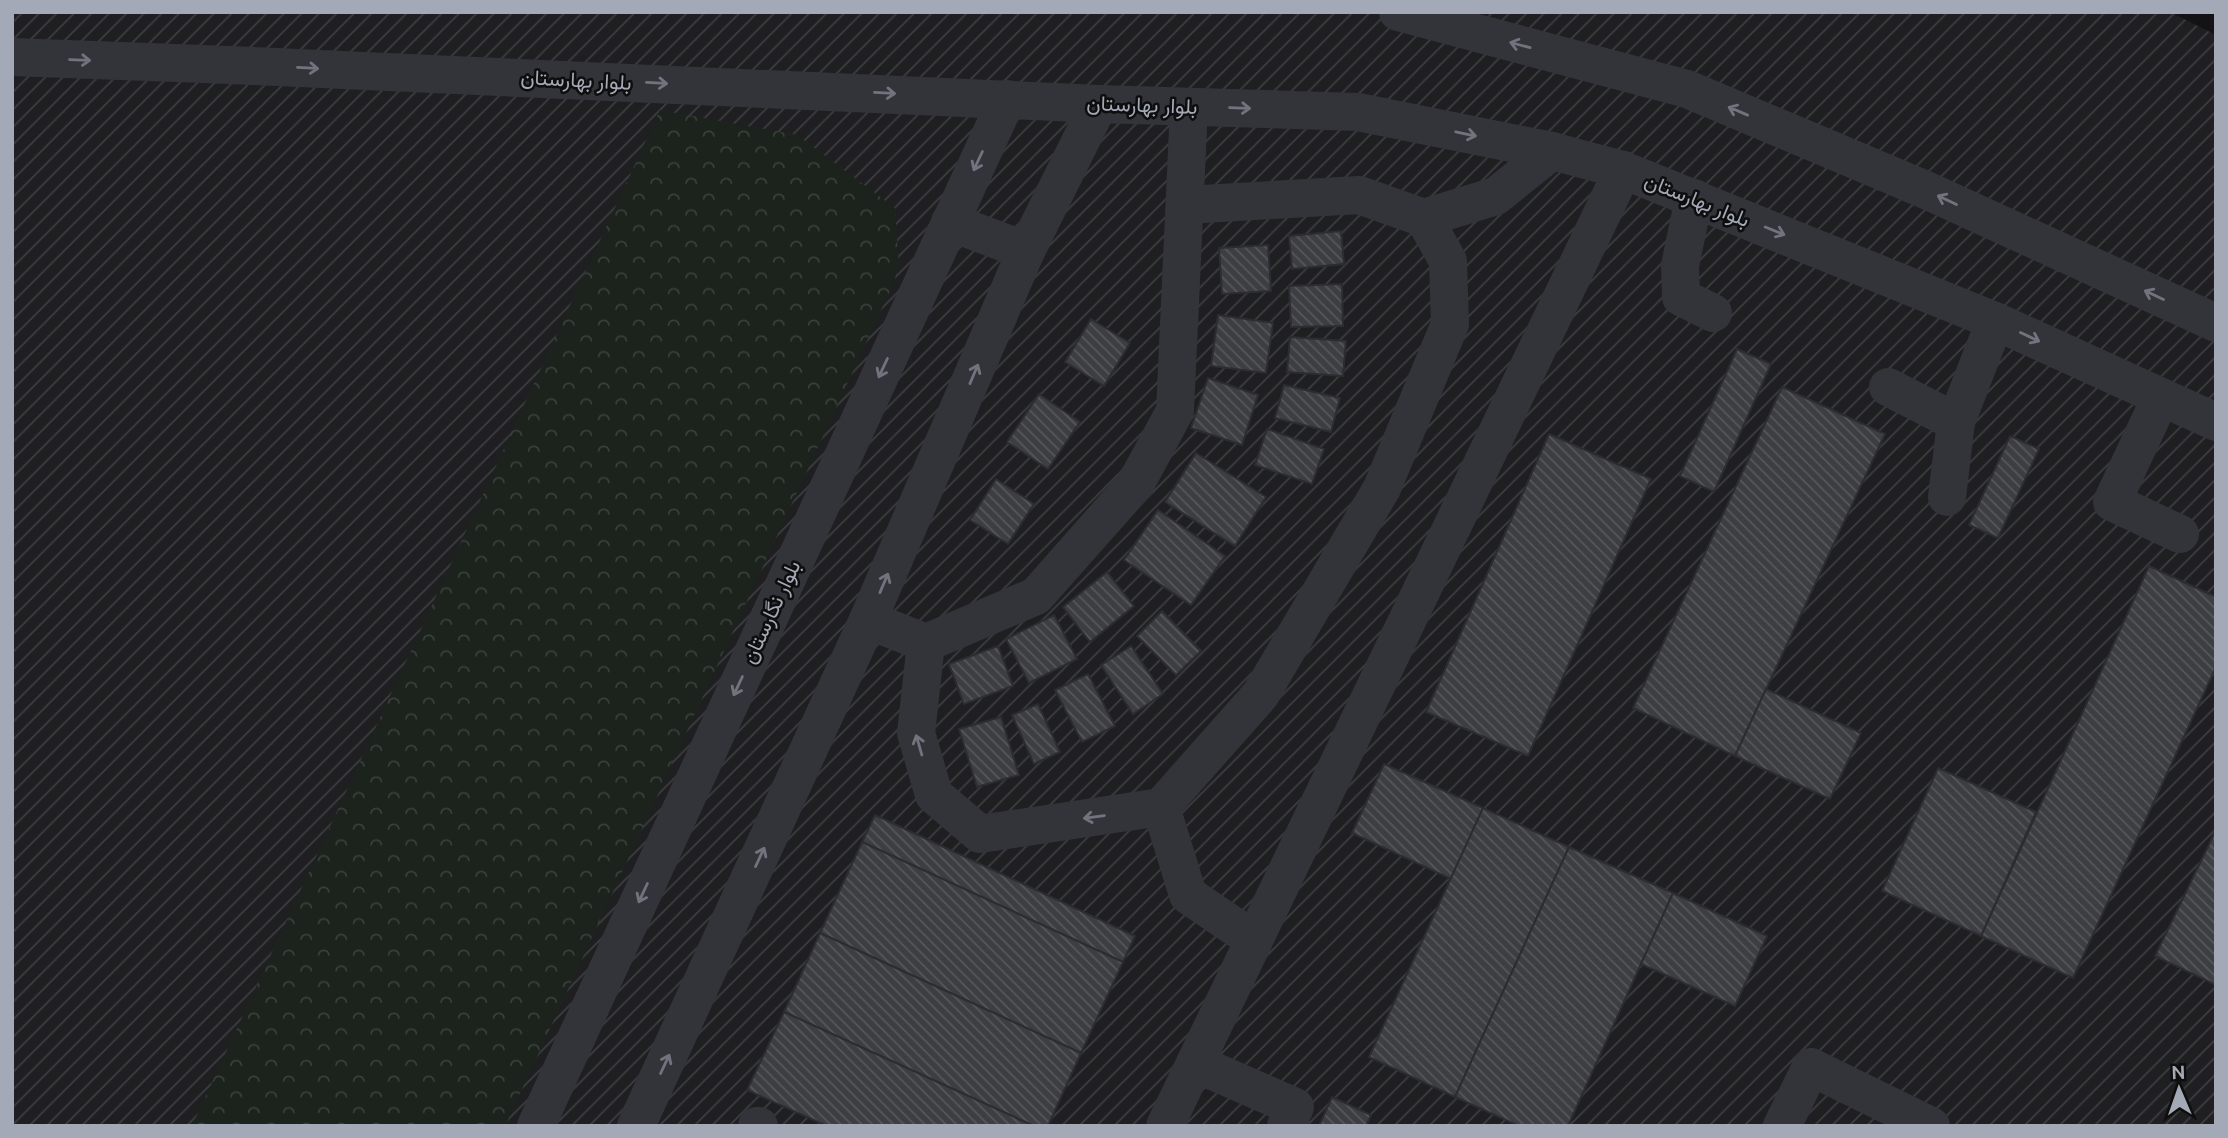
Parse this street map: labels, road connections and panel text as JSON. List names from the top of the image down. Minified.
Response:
{"streets":{"street":["بلوار بهارستان","بلوار نگارستان"]},"crossings":[["بلوار بهارستان","بلوار نگارستان"]],"north":"top"}
